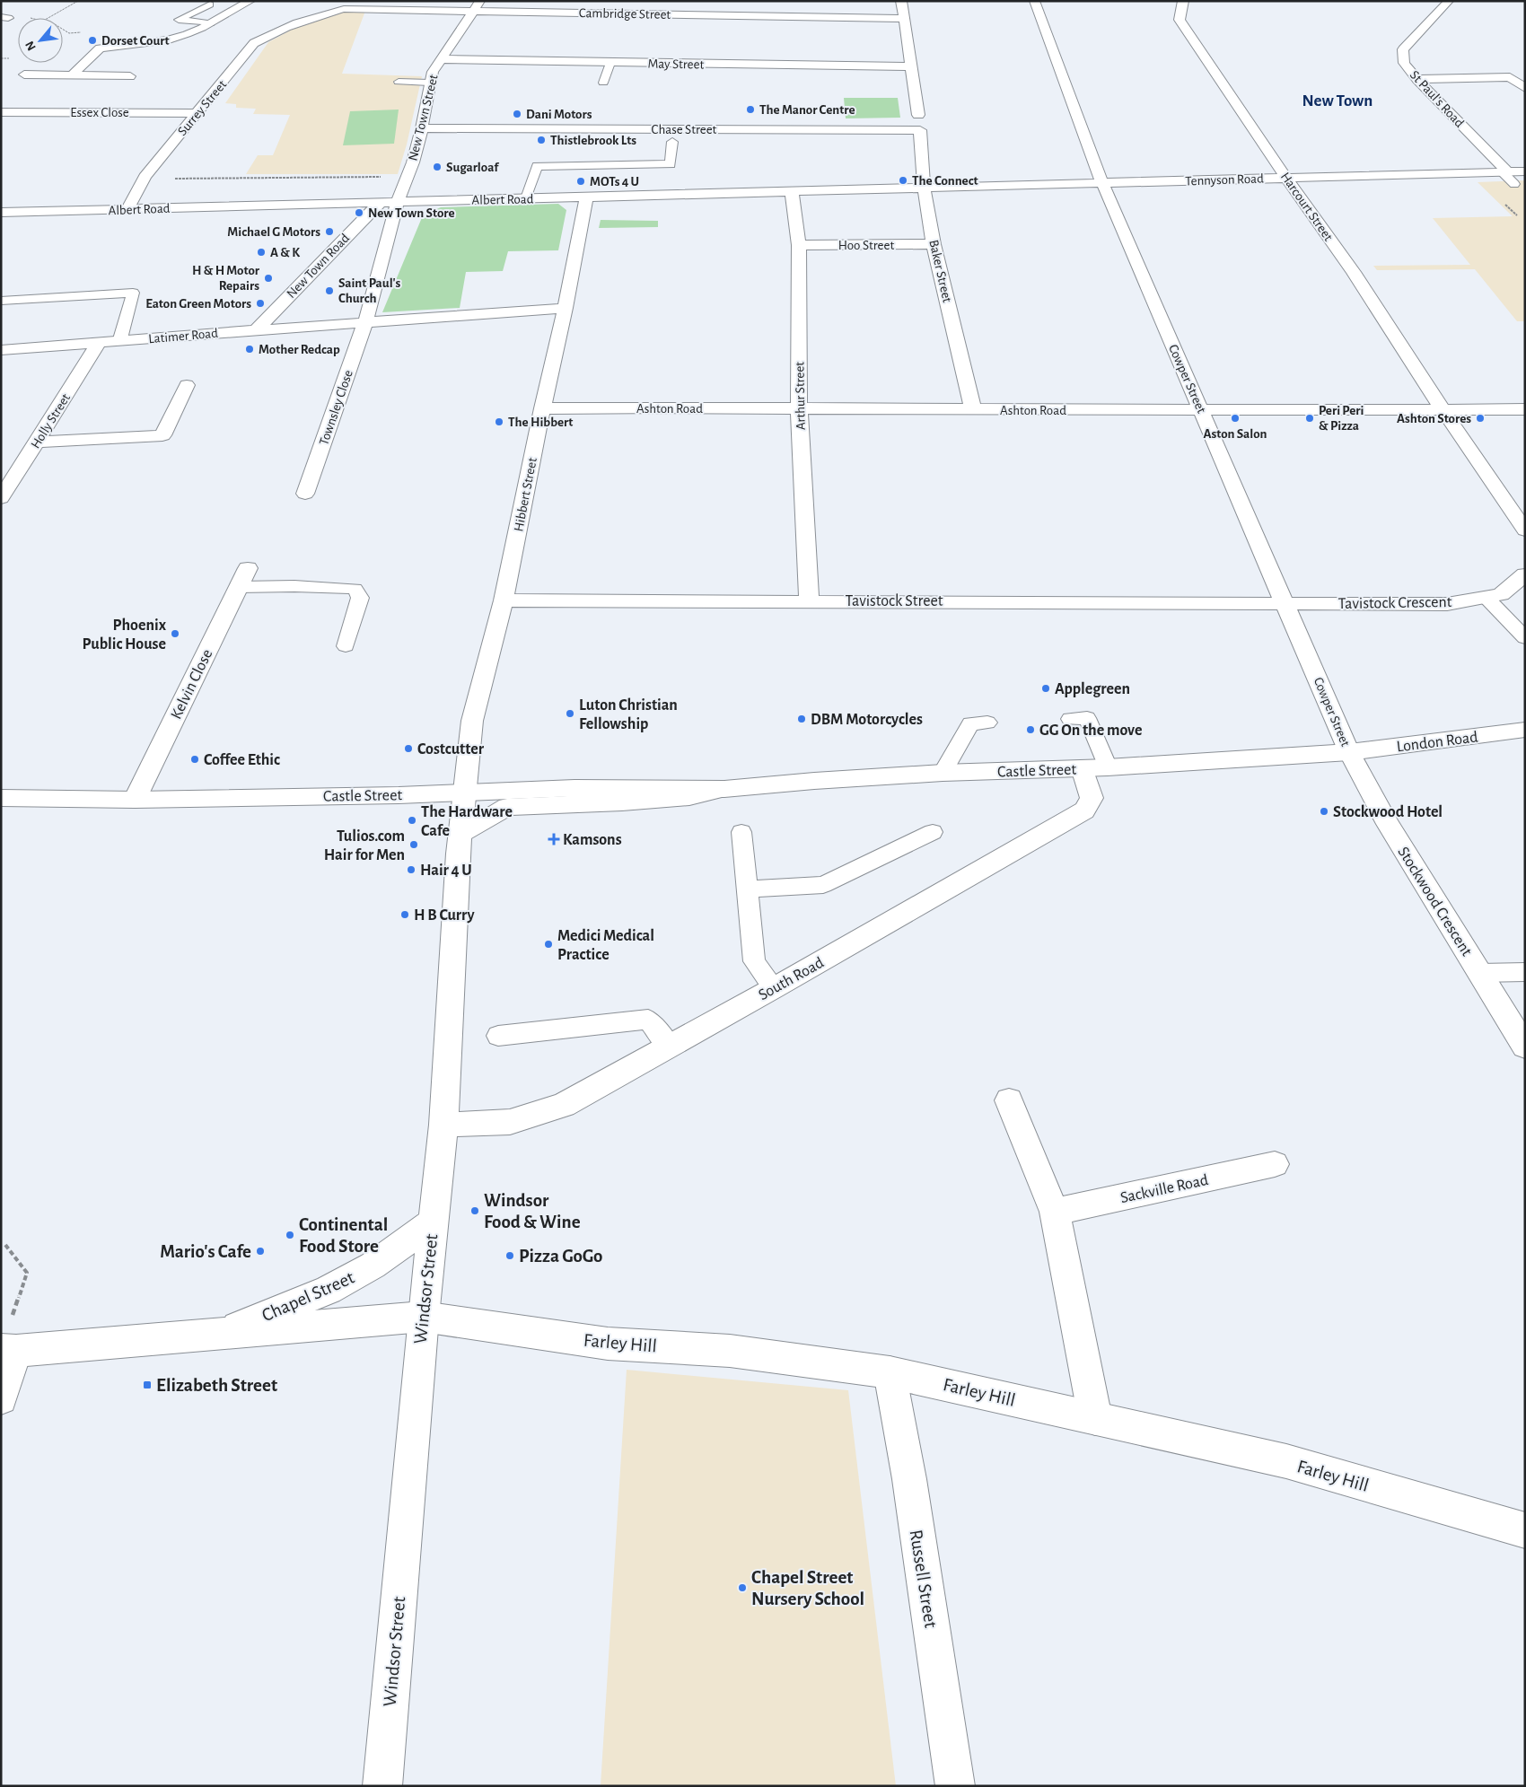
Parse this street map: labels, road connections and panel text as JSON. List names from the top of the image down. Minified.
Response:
{"streets":{"street":["Cambridge Street","May Street","St Paul's Road","Surrey Street","Essex Close","New Town Street","Chase Street","Tennyson Road","Albert Road","Harcourt Street","Hoo Street","New Town Road","Baker Street","Latimer Road","Cowper Street","Arthur Street","Townsley Close","Ashton Road","Holly Street","Hibbert Street","Tavistock Street","Tavistock Crescent","Kelvin Close","London Road","Castle Street","Stockwood Crescent","South Road","Sackville Road","Windsor Street","Chapel Street","Farley Hill","Russell Street"]},"crossings":[["Cambridge Street","Surrey Street"],["Cambridge Street","New Town Street"],["May Street","New Town Street"],["St Paul's Road","Tennyson Road"],["Surrey Street","Essex Close"],["Surrey Street","Albert Road"],["New Town Street","Chase Street"],["New Town Street","Albert Road"],["New Town Street","Latimer Road"],["New Town Street","Townsley Close"],["Chase Street","Baker Street"],["Tennyson Road","Albert Road"],["Tennyson Road","Harcourt Street"],["Tennyson Road","Baker Street"],["Tennyson Road","Cowper Street"],["Albert Road","New Town Road"],["Albert Road","Baker Street"],["Albert Road","Arthur Street"],["Albert Road","Hibbert Street"],["Harcourt Street","Ashton Road"],["Hoo Street","Baker Street"],["Hoo Street","Arthur Street"],["New Town Road","Latimer Road"],["Baker Street","Ashton Road"],["Latimer Road","Townsley Close"],["Latimer Road","Holly Street"],["Latimer Road","Hibbert Street"],["Cowper Street","Ashton Road"],["Cowper Street","Tavistock Street"],["Cowper Street","Tavistock Crescent"],["Cowper Street","London Road"],["Cowper Street","Castle Street"],["Cowper Street","Stockwood Crescent"],["Arthur Street","Ashton Road"],["Arthur Street","Tavistock Street"],["Ashton Road","Hibbert Street"],["Hibbert Street","Tavistock Street"],["Hibbert Street","Castle Street"],["Hibbert Street","Windsor Street"],["Tavistock Street","Tavistock Crescent"],["Kelvin Close","Castle Street"],["London Road","Castle Street"],["London Road","Stockwood Crescent"],["Castle Street","Stockwood Crescent"],["Castle Street","South Road"],["Castle Street","Windsor Street"],["South Road","Windsor Street"],["Windsor Street","Chapel Street"],["Windsor Street","Farley Hill"],["Chapel Street","Farley Hill"],["Farley Hill","Russell Street"]],"districts":["New Town"],"places":{"other":["Dorset Court","The Manor Centre","Dani Motors","Thistlebrook Lts","Sugarloaf","The Connect","MOTs 4 U","New Town Store","Michael G Motors","A & K","H & H Motor Repairs","Saint Paul's Church","Eaton Green Motors","Mother Redcap","Aston Salon","Peri Peri & Pizza","Ashton Stores","The Hibbert","Phoenix Public House","Applegreen","Luton Christian Fellowship","DBM Motorcycles","GG On the move","Costcutter","Coffee Ethic","Stockwood Hotel","The Hardware Cafe","Tulios.com Hair for Men","Hair 4 U","H B Curry","Medici Medical Practice","Windsor Food & Wine","Continental Food Store","Mario's Cafe","Pizza GoGo","Chapel Street Nursery School"],"health":["Kamsons"],"transit":["Elizabeth Street"]},"north":"bottom left"}
